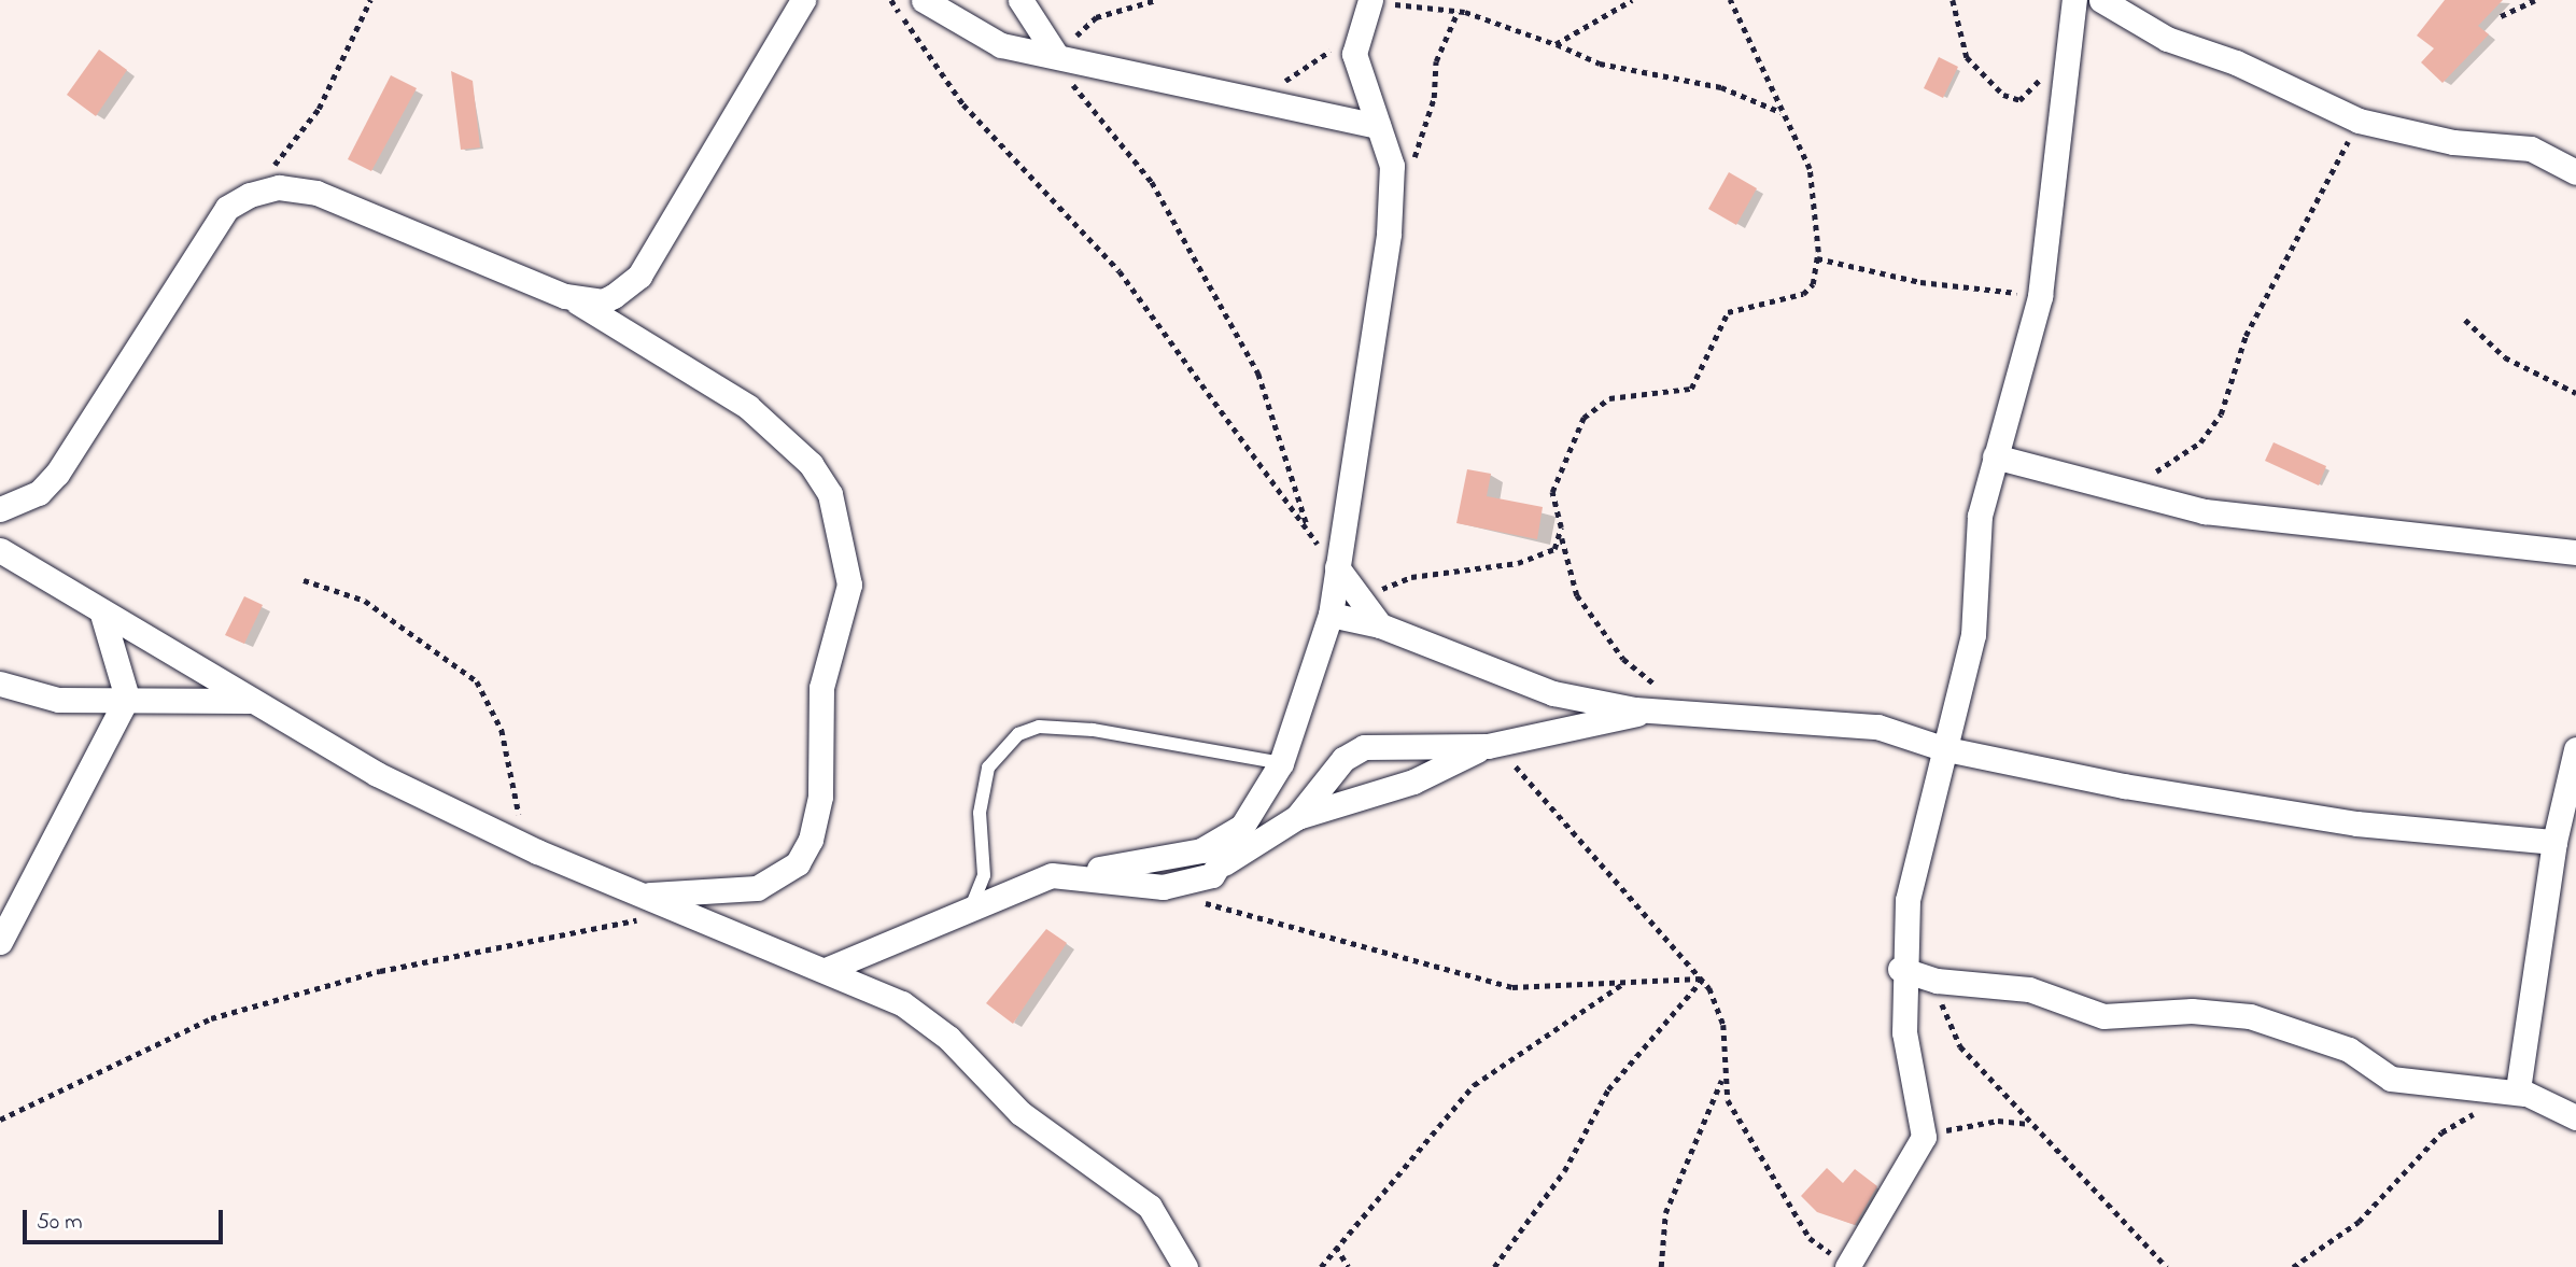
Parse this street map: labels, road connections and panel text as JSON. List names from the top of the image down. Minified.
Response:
{"scale_bar":"50 m"}
